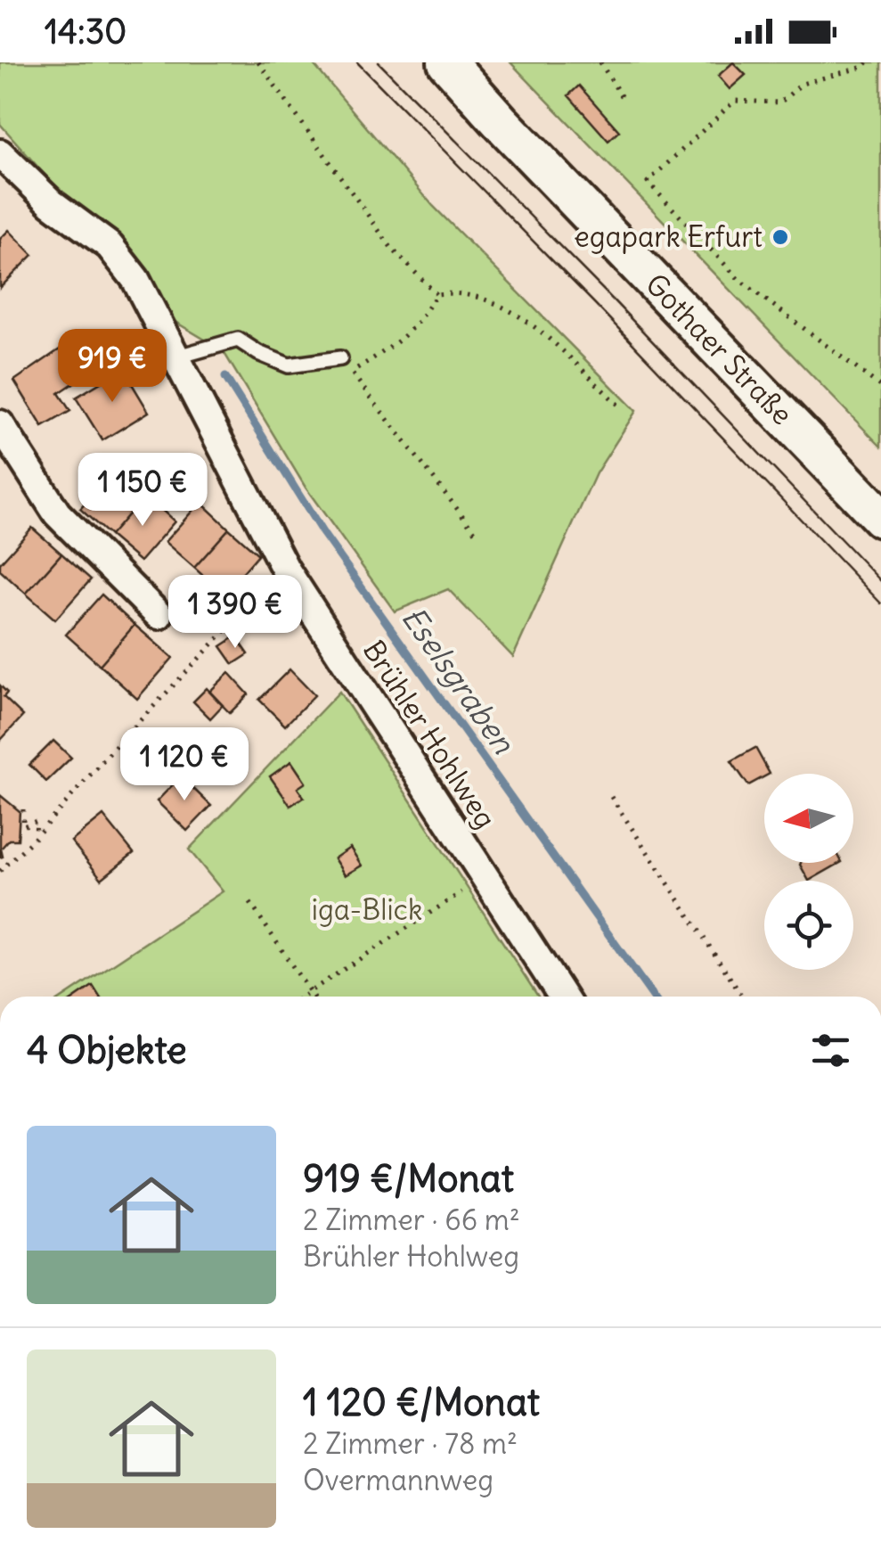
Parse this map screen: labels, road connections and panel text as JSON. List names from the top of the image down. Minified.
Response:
{"streets":{"main road":["Gothaer Straße"],"street":["Brühler Hohlweg"]},"water":["Eselsgraben"],"parks":["iga-Blick"],"places":["egapark Erfurt"],"north":"left","page":{"status":"14:30","price":["919 €","1 150 €","1 390 €","1 120 €"],"heading":"4 Objekte","list":[{"name":"919 €/Monat","note":"2 Zimmer · 66 m² · Brühler Hohlweg"},{"name":"1 120 €/Monat","note":"2 Zimmer · 78 m² · Overmannweg"}]}}
